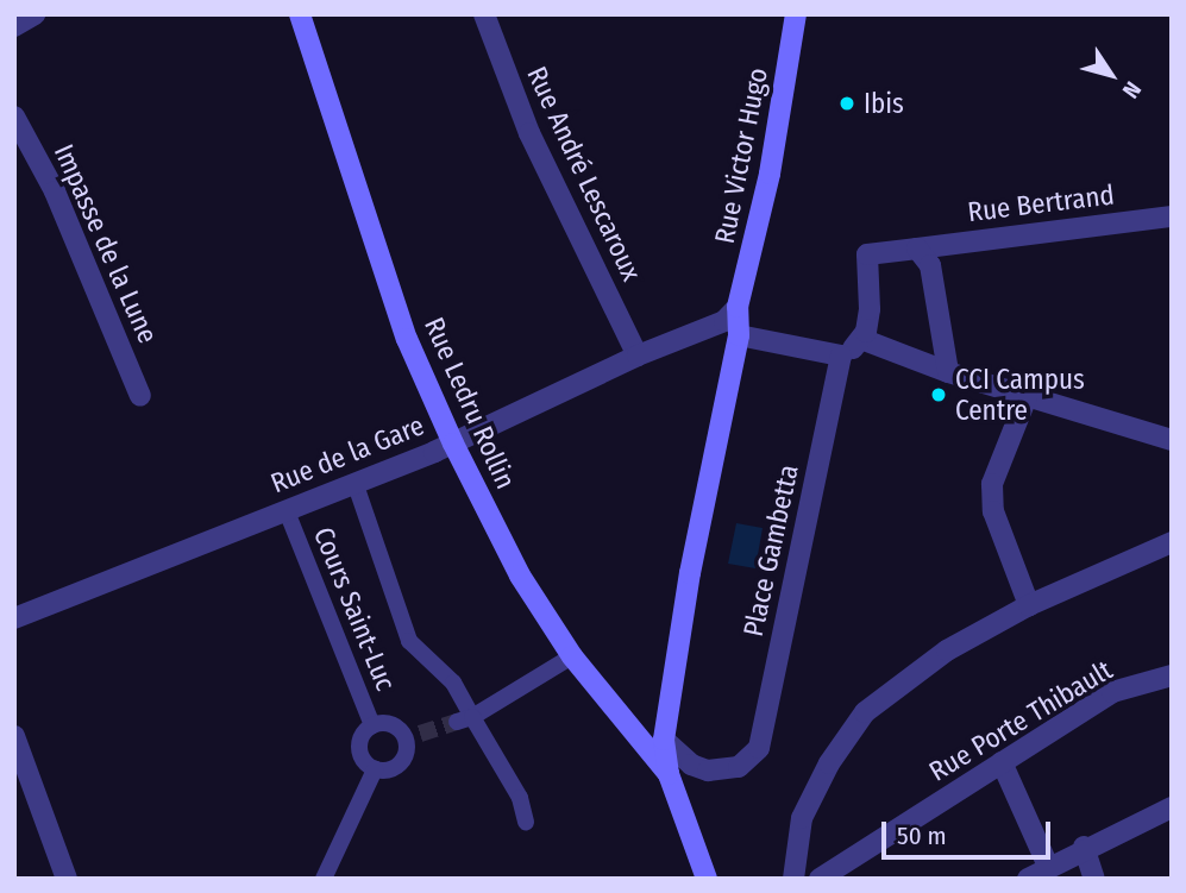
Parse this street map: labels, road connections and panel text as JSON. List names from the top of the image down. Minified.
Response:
{"streets":{"main road":["Rue Victor Hugo","Rue Ledru Rollin"],"street":["Rue André Lescaroux","Rue Bertrand","Impasse de la Lune","Rue de la Gare","Place Gambetta","Cours Saint-Luc","Rue Porte Thibault"]},"crossings":[["Rue Victor Hugo","Rue de la Gare"],["Rue André Lescaroux","Rue de la Gare"],["Rue Ledru Rollin","Rue de la Gare"],["Rue de la Gare","Cours Saint-Luc"]],"places":["Ibis","CCI Campus Centre"],"scale_bar":"50 m","north":"bottom right"}
